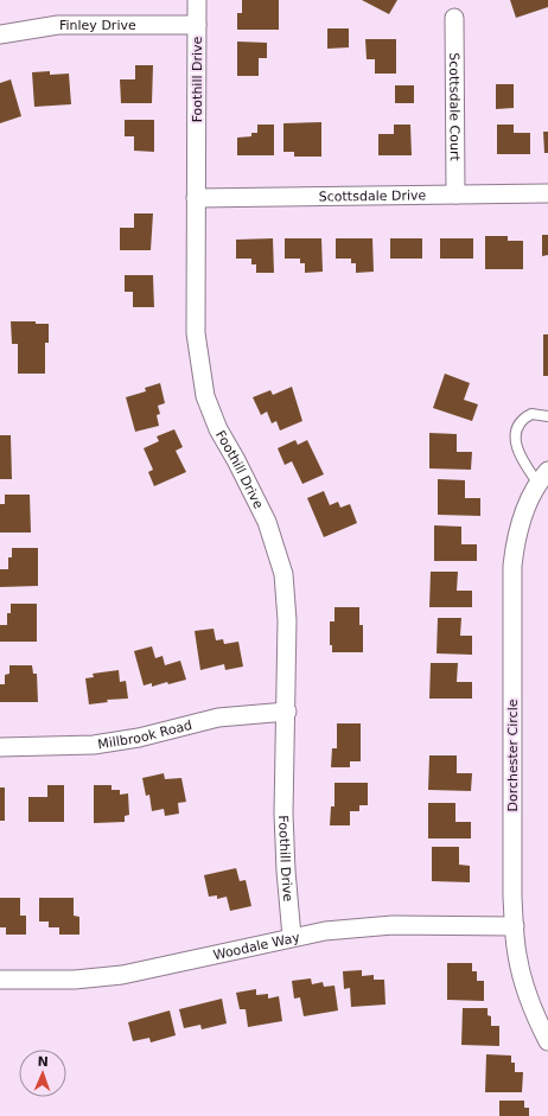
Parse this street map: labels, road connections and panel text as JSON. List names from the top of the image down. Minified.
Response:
{"streets":{"street":["Finley Drive","Foothill Drive","Scottsdale Court","Scottsdale Drive","Millbrook Road","Dorchester Circle","Woodale Way"]},"crossings":[["Finley Drive","Foothill Drive"],["Foothill Drive","Scottsdale Drive"],["Foothill Drive","Millbrook Road"],["Foothill Drive","Woodale Way"],["Scottsdale Court","Scottsdale Drive"],["Dorchester Circle","Woodale Way"]],"north":"top"}
